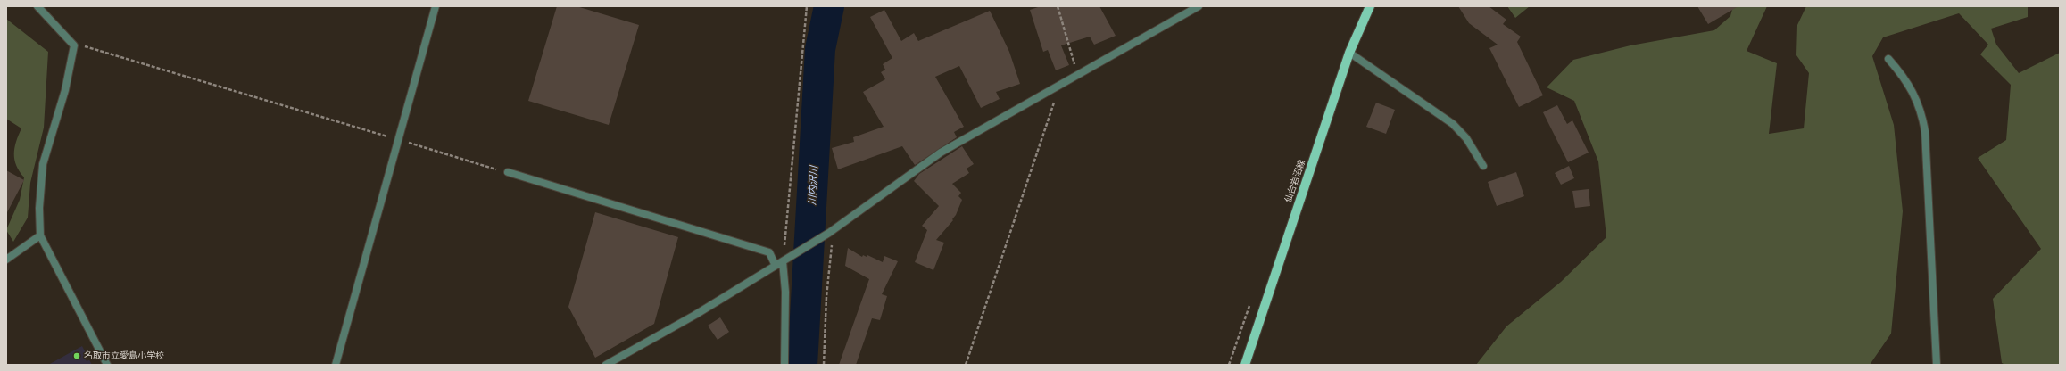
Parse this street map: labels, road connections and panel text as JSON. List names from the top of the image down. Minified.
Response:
{"streets":{"main road":["仙台岩沼線"]},"water":["川内沢川"],"places":["名取市立愛島小学校"]}
